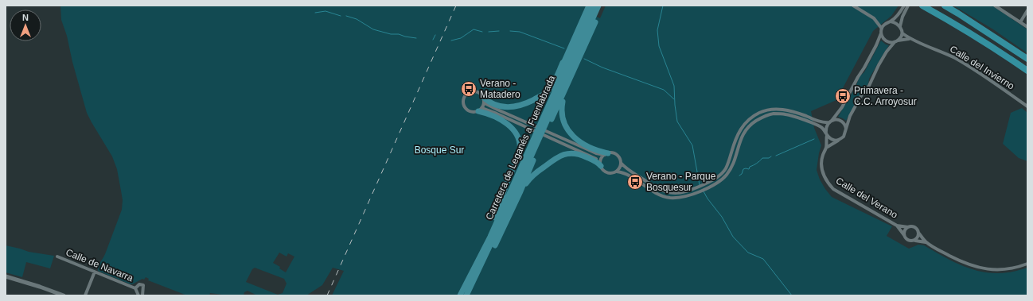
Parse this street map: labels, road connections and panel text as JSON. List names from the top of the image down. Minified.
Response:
{"streets":{"highway":["Carretera de Leganés a Fuenlabrada"],"street":["Calle del Invierno","Calle del Verano","Calle de Navarra"]},"parks":["Bosque Sur"],"places":{"bus stop":["Verano - Matadero","Primavera - C.C. Arroyosur","Verano - Parque Bosquesur"]},"north":"top"}
